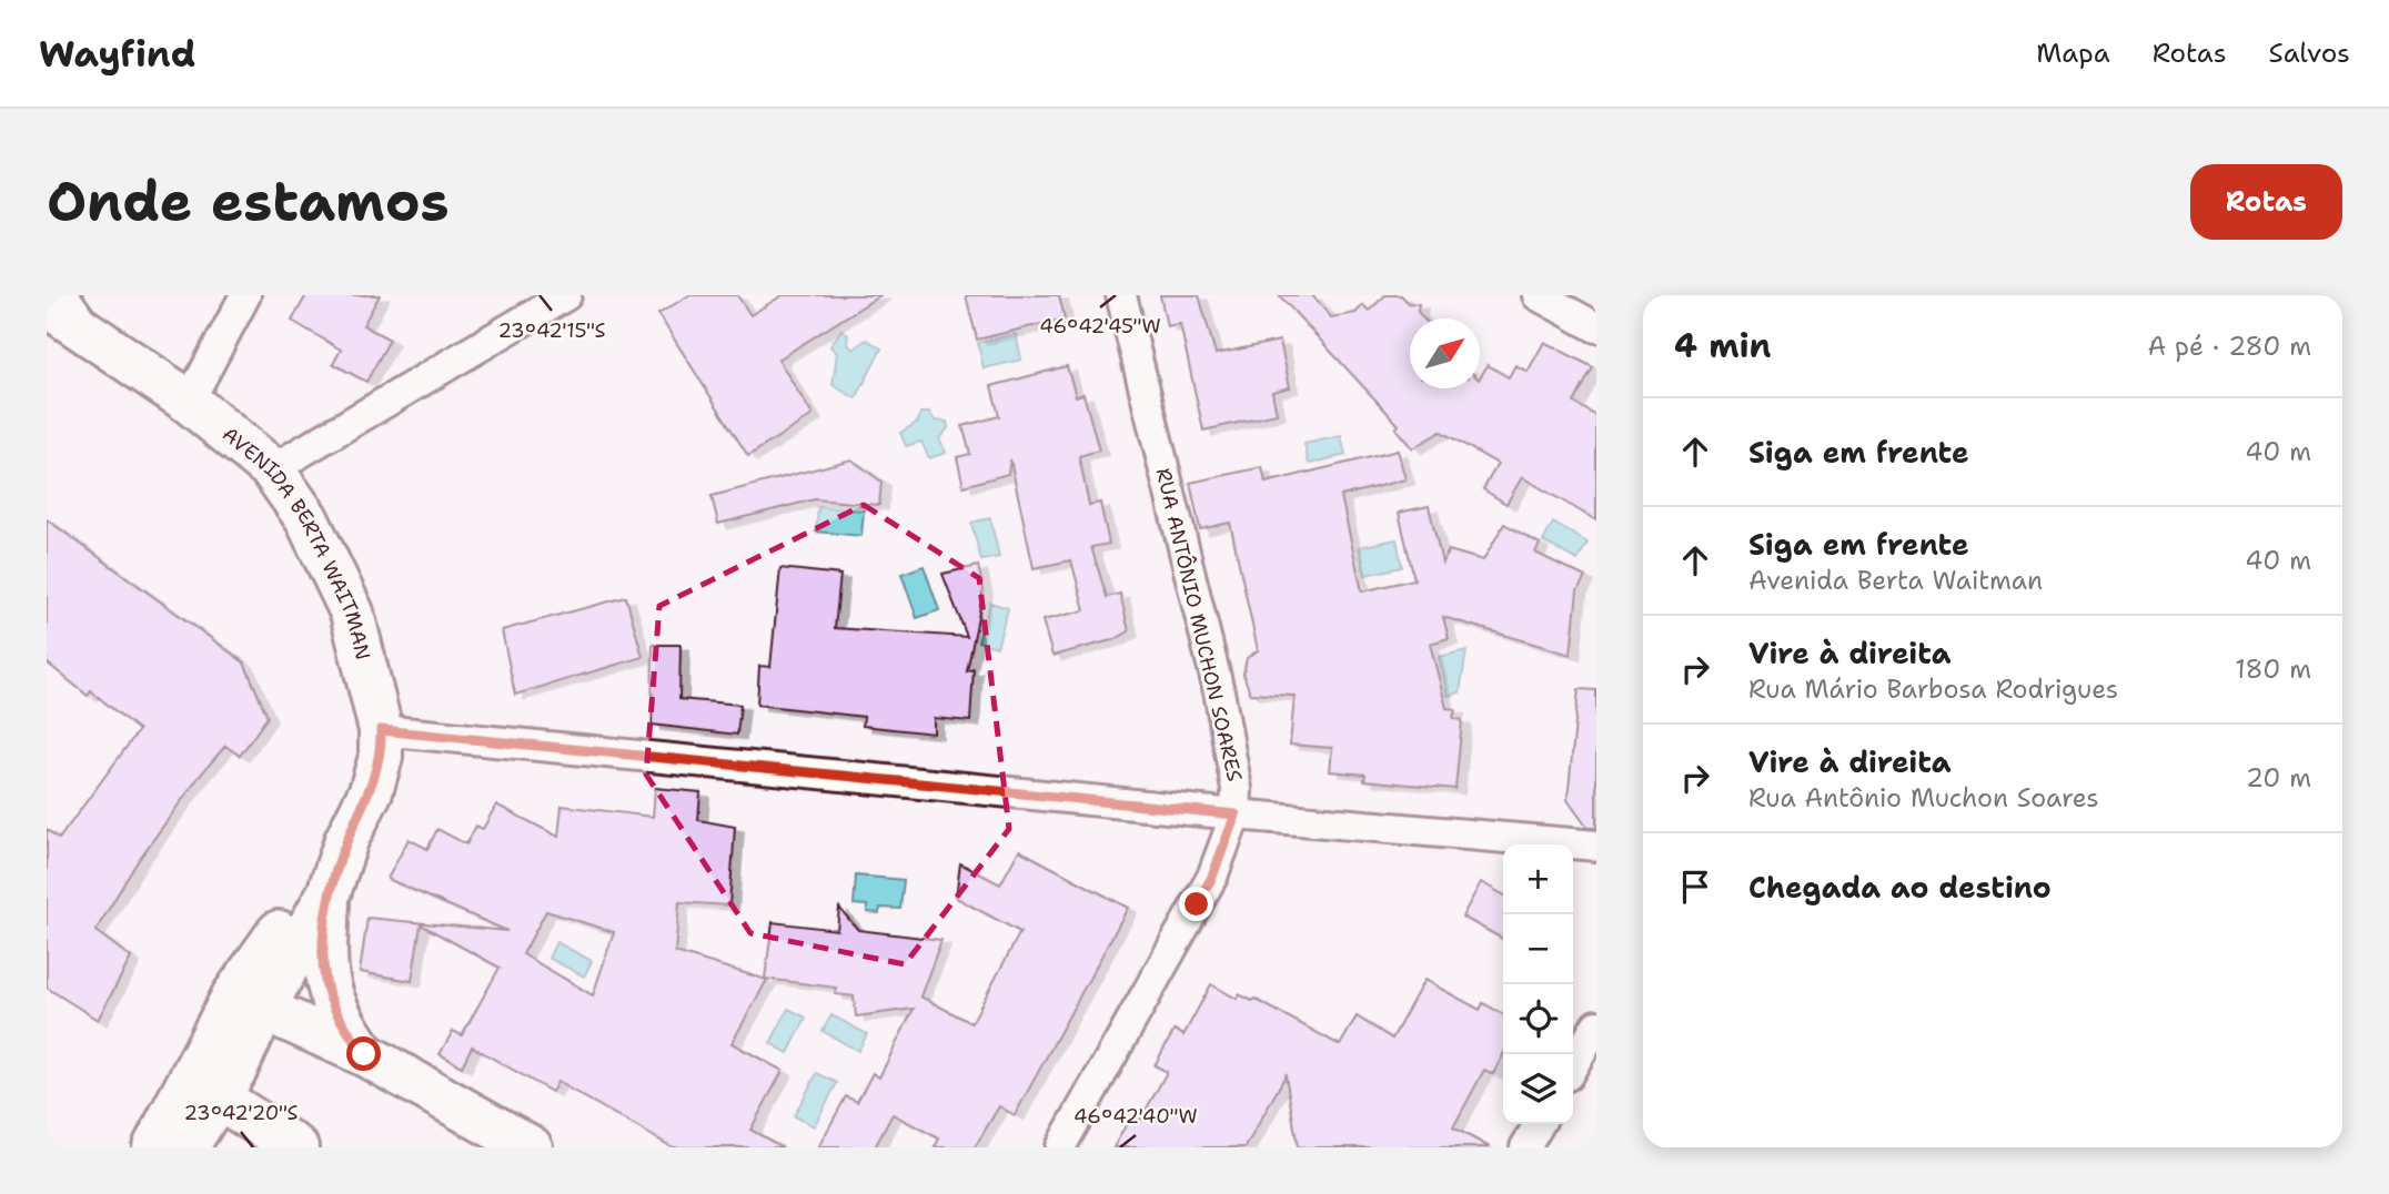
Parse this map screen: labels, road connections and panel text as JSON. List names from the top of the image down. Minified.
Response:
{"streets":{"main road":["AVENIDA BERTA WAITMAN"],"street":["RUA ANTÔNIO MUCHON SOARES"]},"north":"top right","page":{"header":"Wayfind","nav":["Mapa","Rotas","Salvos"],"buttons":"Rotas","title":"Onde estamos","heading":["4 min","A pé · 280 m"],"list":[["Siga em frente","40 m"],["Siga em frente","Avenida Berta Waitman","40 m"],["Vire à direita","Rua Mário Barbosa Rodrigues","180 m"],["Vire à direita","Rua Antônio Muchon Soares","20 m"],"Chegada ao destino"],"map_buttons":["+","−"]},"coordinates":["46°42'45\"W","23°42'15\"S","23°42'20\"S","46°42'40\"W"]}
